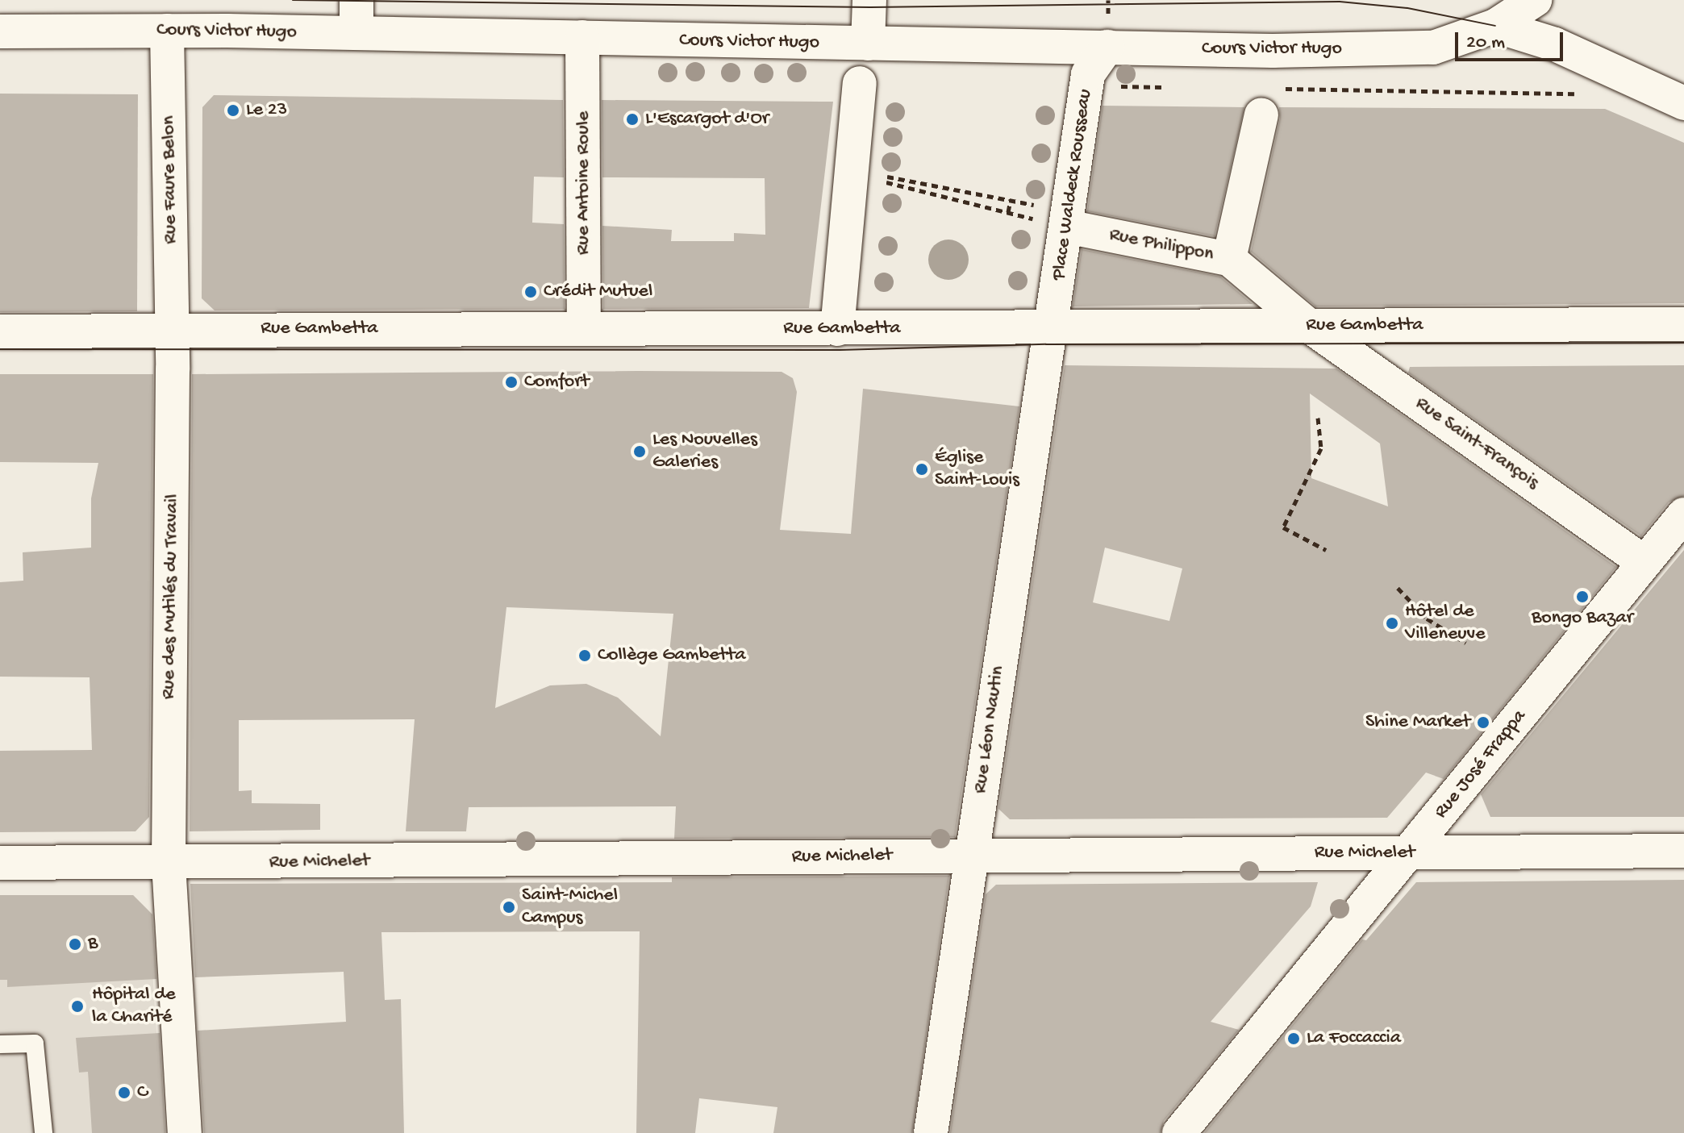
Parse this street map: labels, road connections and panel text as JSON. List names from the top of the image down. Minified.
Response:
{"streets":{"street":["Cours Victor Hugo","Rue Faure Belon","Rue Antoine Roule","Place Waldeck Rousseau","Rue Philippon","Rue Gambetta","Rue Saint-François","Rue des Mutilés du Travail","Rue Léon Nautin","Rue José Frappa","Rue Michelet"]},"crossings":[["Cours Victor Hugo","Rue Faure Belon"],["Cours Victor Hugo","Rue Antoine Roule"],["Cours Victor Hugo","Place Waldeck Rousseau"],["Rue Faure Belon","Rue Gambetta"],["Rue Faure Belon","Rue des Mutilés du Travail"],["Rue Antoine Roule","Rue Gambetta"],["Place Waldeck Rousseau","Rue Philippon"],["Place Waldeck Rousseau","Rue Gambetta"],["Place Waldeck Rousseau","Rue Léon Nautin"],["Rue Philippon","Rue Gambetta"],["Rue Philippon","Rue Saint-François"],["Rue Gambetta","Rue Saint-François"],["Rue Gambetta","Rue des Mutilés du Travail"],["Rue Gambetta","Rue Léon Nautin"],["Rue Saint-François","Rue José Frappa"],["Rue des Mutilés du Travail","Rue Michelet"],["Rue Léon Nautin","Rue Michelet"],["Rue José Frappa","Rue Michelet"]],"places":["Le 23","L'Escargot d'Or","Crédit Mutuel","Comfort","Les Nouvelles Galeries","Église Saint-Louis","Bongo Bazar","Hôtel de Villeneuve","Collège Gambetta","Shine Market","Saint-Michel Campus","B","Hôpital de la Charité","La Foccaccia","C"],"scale_bar":"20 m"}
